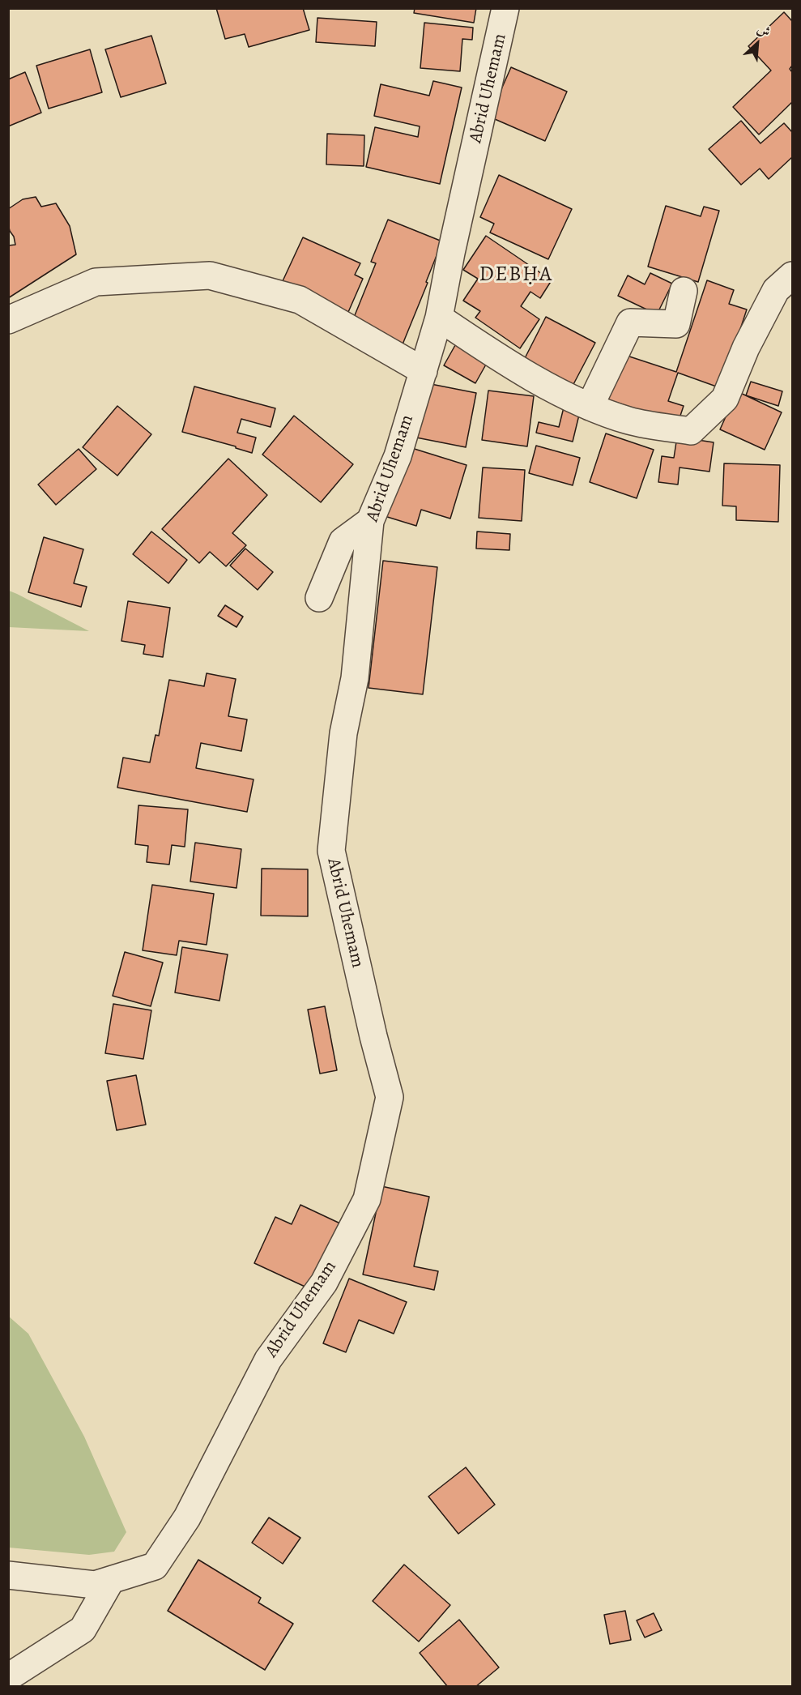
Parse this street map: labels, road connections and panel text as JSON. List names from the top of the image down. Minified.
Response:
{"streets":{"street":["Abrid Uhemam"]},"districts":["DEBḤA"],"north":"top right"}
